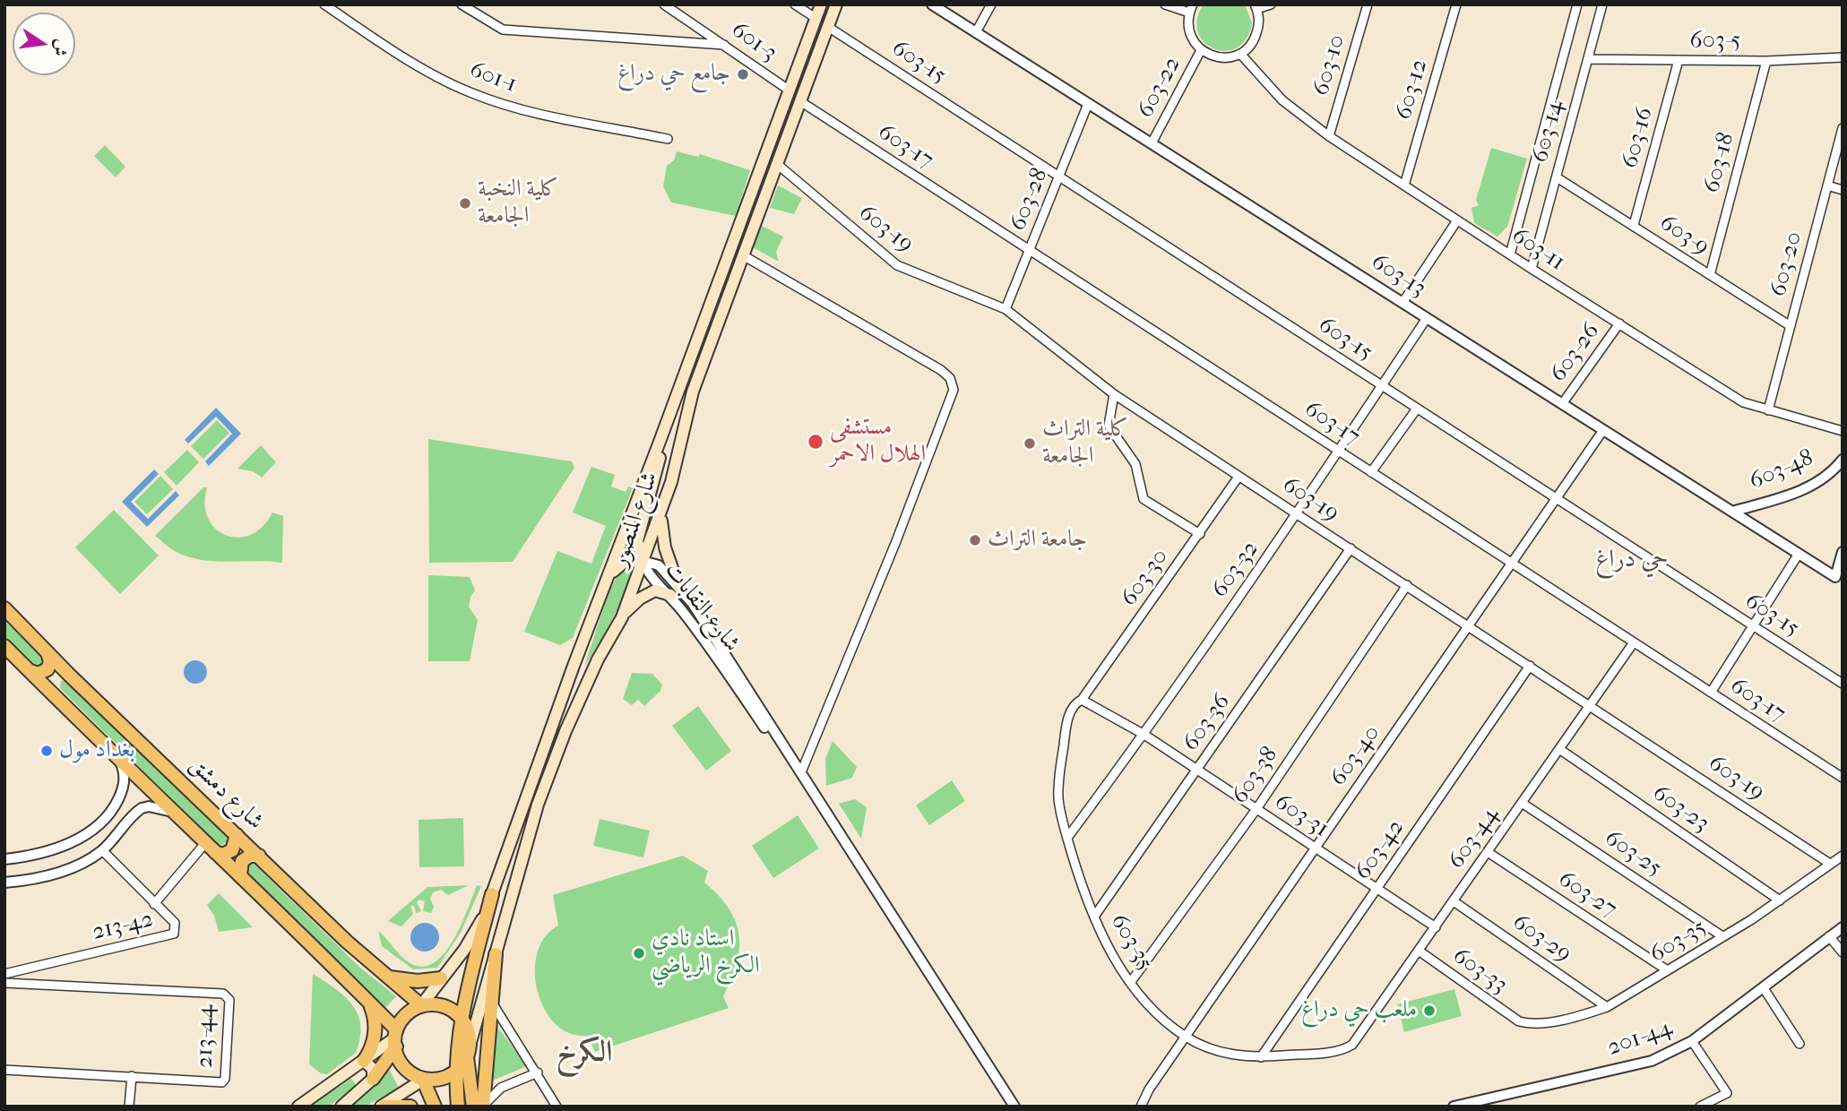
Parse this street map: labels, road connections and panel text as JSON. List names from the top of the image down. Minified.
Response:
{"streets":{"main road":["شارع المنصور","شارع دمشق"],"street":["601-3","603-5","603-15","603-10","601-1","603-22","603-12","603-14","603-16","603-17","603-18","603-28","603-19","603-9","603-11","603-20","603-13","603-26","603-48","603-32","603-30","شارع النقابات","603-36","603-40","603-38","603-23","603-31","603-44","603-42","603-25","603-27","213-42","603-29","603-35","603-33","213-44","201-44"]},"crossings":[["601-3","601-1"],["601-3","شارع المنصور"],["603-5","603-14"],["603-5","603-16"],["603-5","603-18"],["603-15","603-28"],["603-15","شارع المنصور"],["603-15","603-32"],["603-15","603-40"],["603-10","603-11"],["603-22","603-13"],["603-12","603-11"],["603-14","603-9"],["603-14","603-11"],["603-16","603-9"],["603-17","603-28"],["603-17","شارع المنصور"],["603-17","603-32"],["603-17","603-40"],["603-17","603-44"],["603-18","603-9"],["603-28","603-19"],["603-28","603-13"],["603-19","شارع المنصور"],["603-19","603-32"],["603-19","603-30"],["603-19","603-36"],["603-19","603-40"],["603-19","603-38"],["603-19","603-44"],["603-19","603-42"],["603-19","603-35"],["603-9","603-20"],["603-11","603-20"],["603-11","603-26"],["603-13","603-26"],["603-13","603-48"],["603-13","603-32"],["603-13","603-40"],["شارع المنصور","شارع النقابات"],["شارع المنصور","شارع دمشق"],["603-32","603-31"],["603-32","603-35"],["603-30","603-31"],["603-30","603-35"],["603-36","603-31"],["603-36","603-35"],["603-40","603-31"],["603-40","603-35"],["603-38","603-31"],["603-38","603-35"],["603-23","603-44"],["603-23","603-35"],["603-31","603-44"],["603-31","603-42"],["603-31","603-35"],["603-44","603-25"],["603-44","603-27"],["603-44","603-29"],["603-44","603-35"],["603-44","603-33"],["603-42","603-35"],["603-25","603-35"],["603-27","603-35"],["603-29","603-35"],["603-35","603-33"]],"districts":["حي دراغ","الكرخ"],"places":["جامع حي دراغ","كلية النخبة الجامعة","مستشفى الهلال الاحمر","كلية التراث الجامعة","جامعة التراث","بغداد مول","استاد نادي الكرخ الرياضي","ملعب حي دراغ"],"north":"right"}
